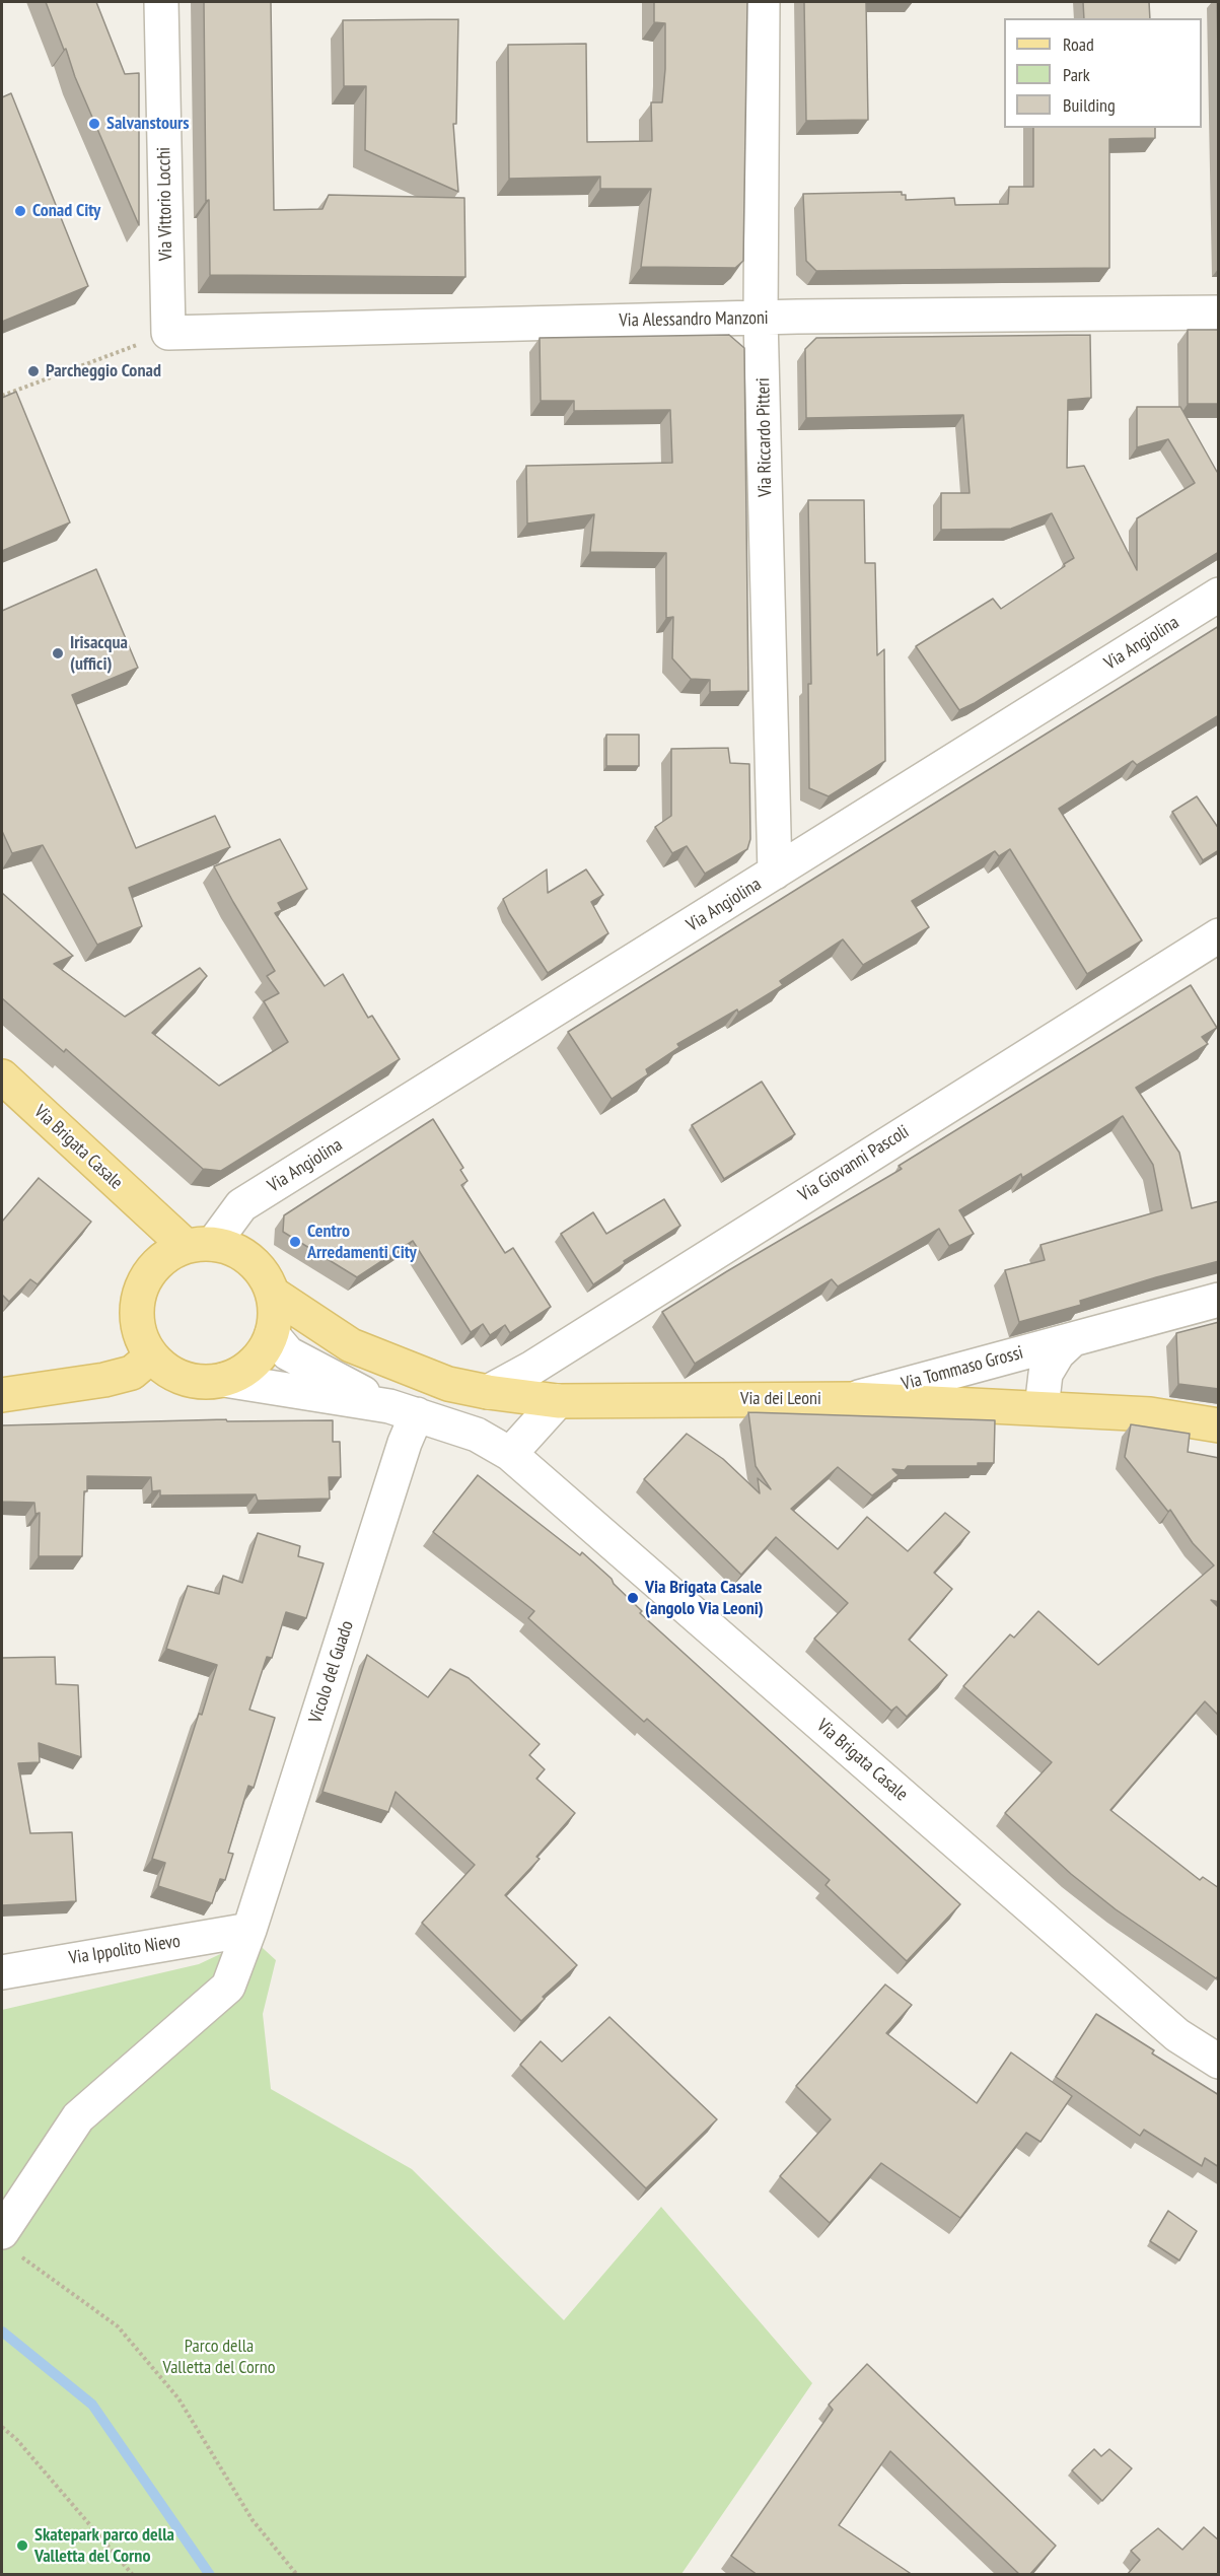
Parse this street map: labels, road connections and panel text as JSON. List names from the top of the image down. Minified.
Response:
{"streets":{"main road":["Via Brigata Casale","Via dei Leoni"],"street":["Via Vittorio Locchi","Via Alessandro Manzoni","Via Riccardo Pitteri","Via Angiolina","Via Giovanni Pascoli","Via Tommaso Grossi","Vicolo del Guado","Via Ippolito Nievo"]},"crossings":[["Via Vittorio Locchi","Via Alessandro Manzoni"],["Via Alessandro Manzoni","Via Riccardo Pitteri"],["Via Riccardo Pitteri","Via Angiolina"],["Via Angiolina","Via Brigata Casale"],["Via Angiolina","Via dei Leoni"],["Via Brigata Casale","Via dei Leoni"],["Via Brigata Casale","Vicolo del Guado"],["Via Giovanni Pascoli","Via dei Leoni"],["Via Tommaso Grossi","Via dei Leoni"],["Vicolo del Guado","Via Ippolito Nievo"]],"parks":["Parco della Valletta del Corno"],"places":["Salvanstours","Conad City","Parcheggio Conad","Irisacqua (uffici)","Centro Arredamenti City","Via Brigata Casale (angolo Via Leoni)","Skatepark parco della Valletta del Corno"],"legend":["Road","Park","Building"]}
